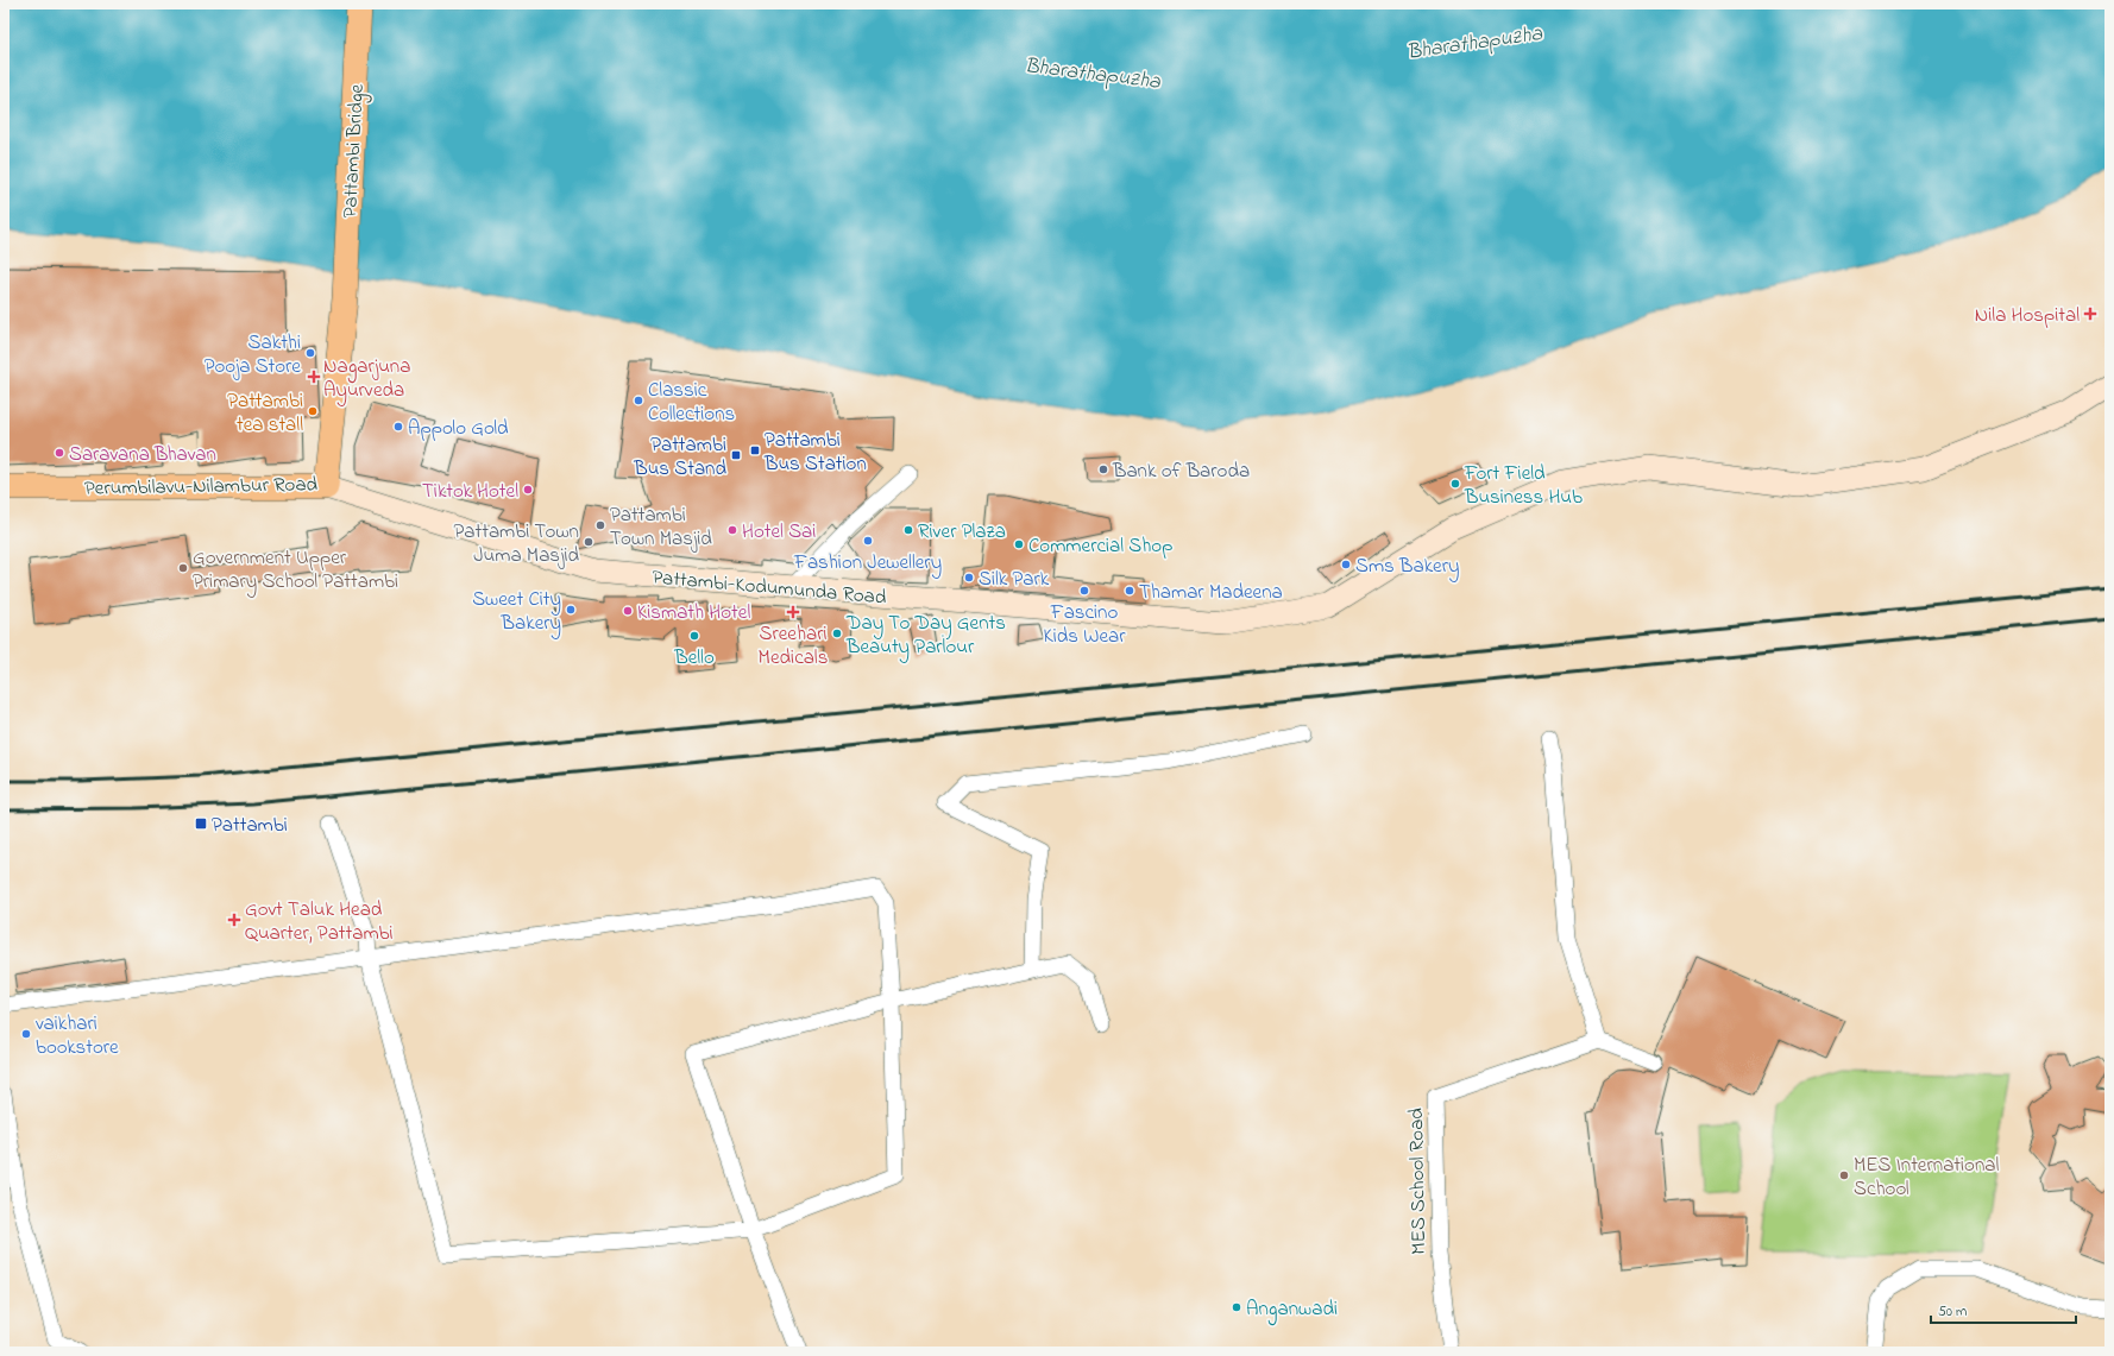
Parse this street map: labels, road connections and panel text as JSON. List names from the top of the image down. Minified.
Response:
{"streets":{"main road":["Pattambi Bridge","Perumbilavu-Nilambur Road","Pattambi-Kodumunda Road"],"street":["MES School Road"]},"crossings":[["Pattambi Bridge","Perumbilavu-Nilambur Road"],["Perumbilavu-Nilambur Road","Pattambi-Kodumunda Road"]],"water":["Bharathapuzha"],"places":{"health":["Nila Hospital","Nagarjuna Ayurveda","Sreehari Medicals","Govt Taluk Head Quarter, Pattambi"],"other":["Sakthi Pooja Store","Classic Collections","Pattambi tea stall","Appolo Gold","Saravana Bhavan","Bank of Baroda","Fort Field Business Hub","Tiktok Hotel","Pattambi Town Masjid","Hotel Sai","River Plaza","Fashion Jewellery","Pattambi Town Juma Masjid","Commercial Shop","Sms Bakery","Government Upper Primary School Pattambi","Silk Park","Fascino Kids Wear","Thamar Madeena","Sweet City Bakery","Kismath Hotel","Day To Day Gents Beauty Parlour","Bello","vaikhari bookstore","MES International School","Anganwadi"],"transit":["Pattambi Bus Station","Pattambi Bus Stand","Pattambi"]},"scale_bar":"50 m"}
